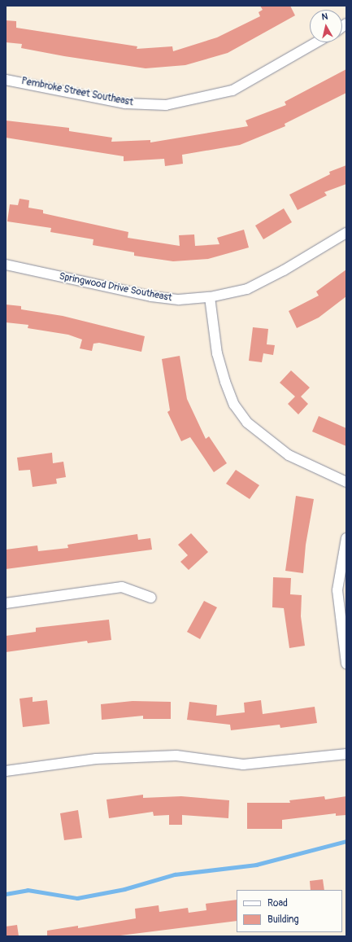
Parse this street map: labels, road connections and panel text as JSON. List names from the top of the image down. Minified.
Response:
{"streets":{"street":["Pembroke Street Southeast","Springwood Drive Southeast"]},"legend":["Road","Building"],"north":"top"}
